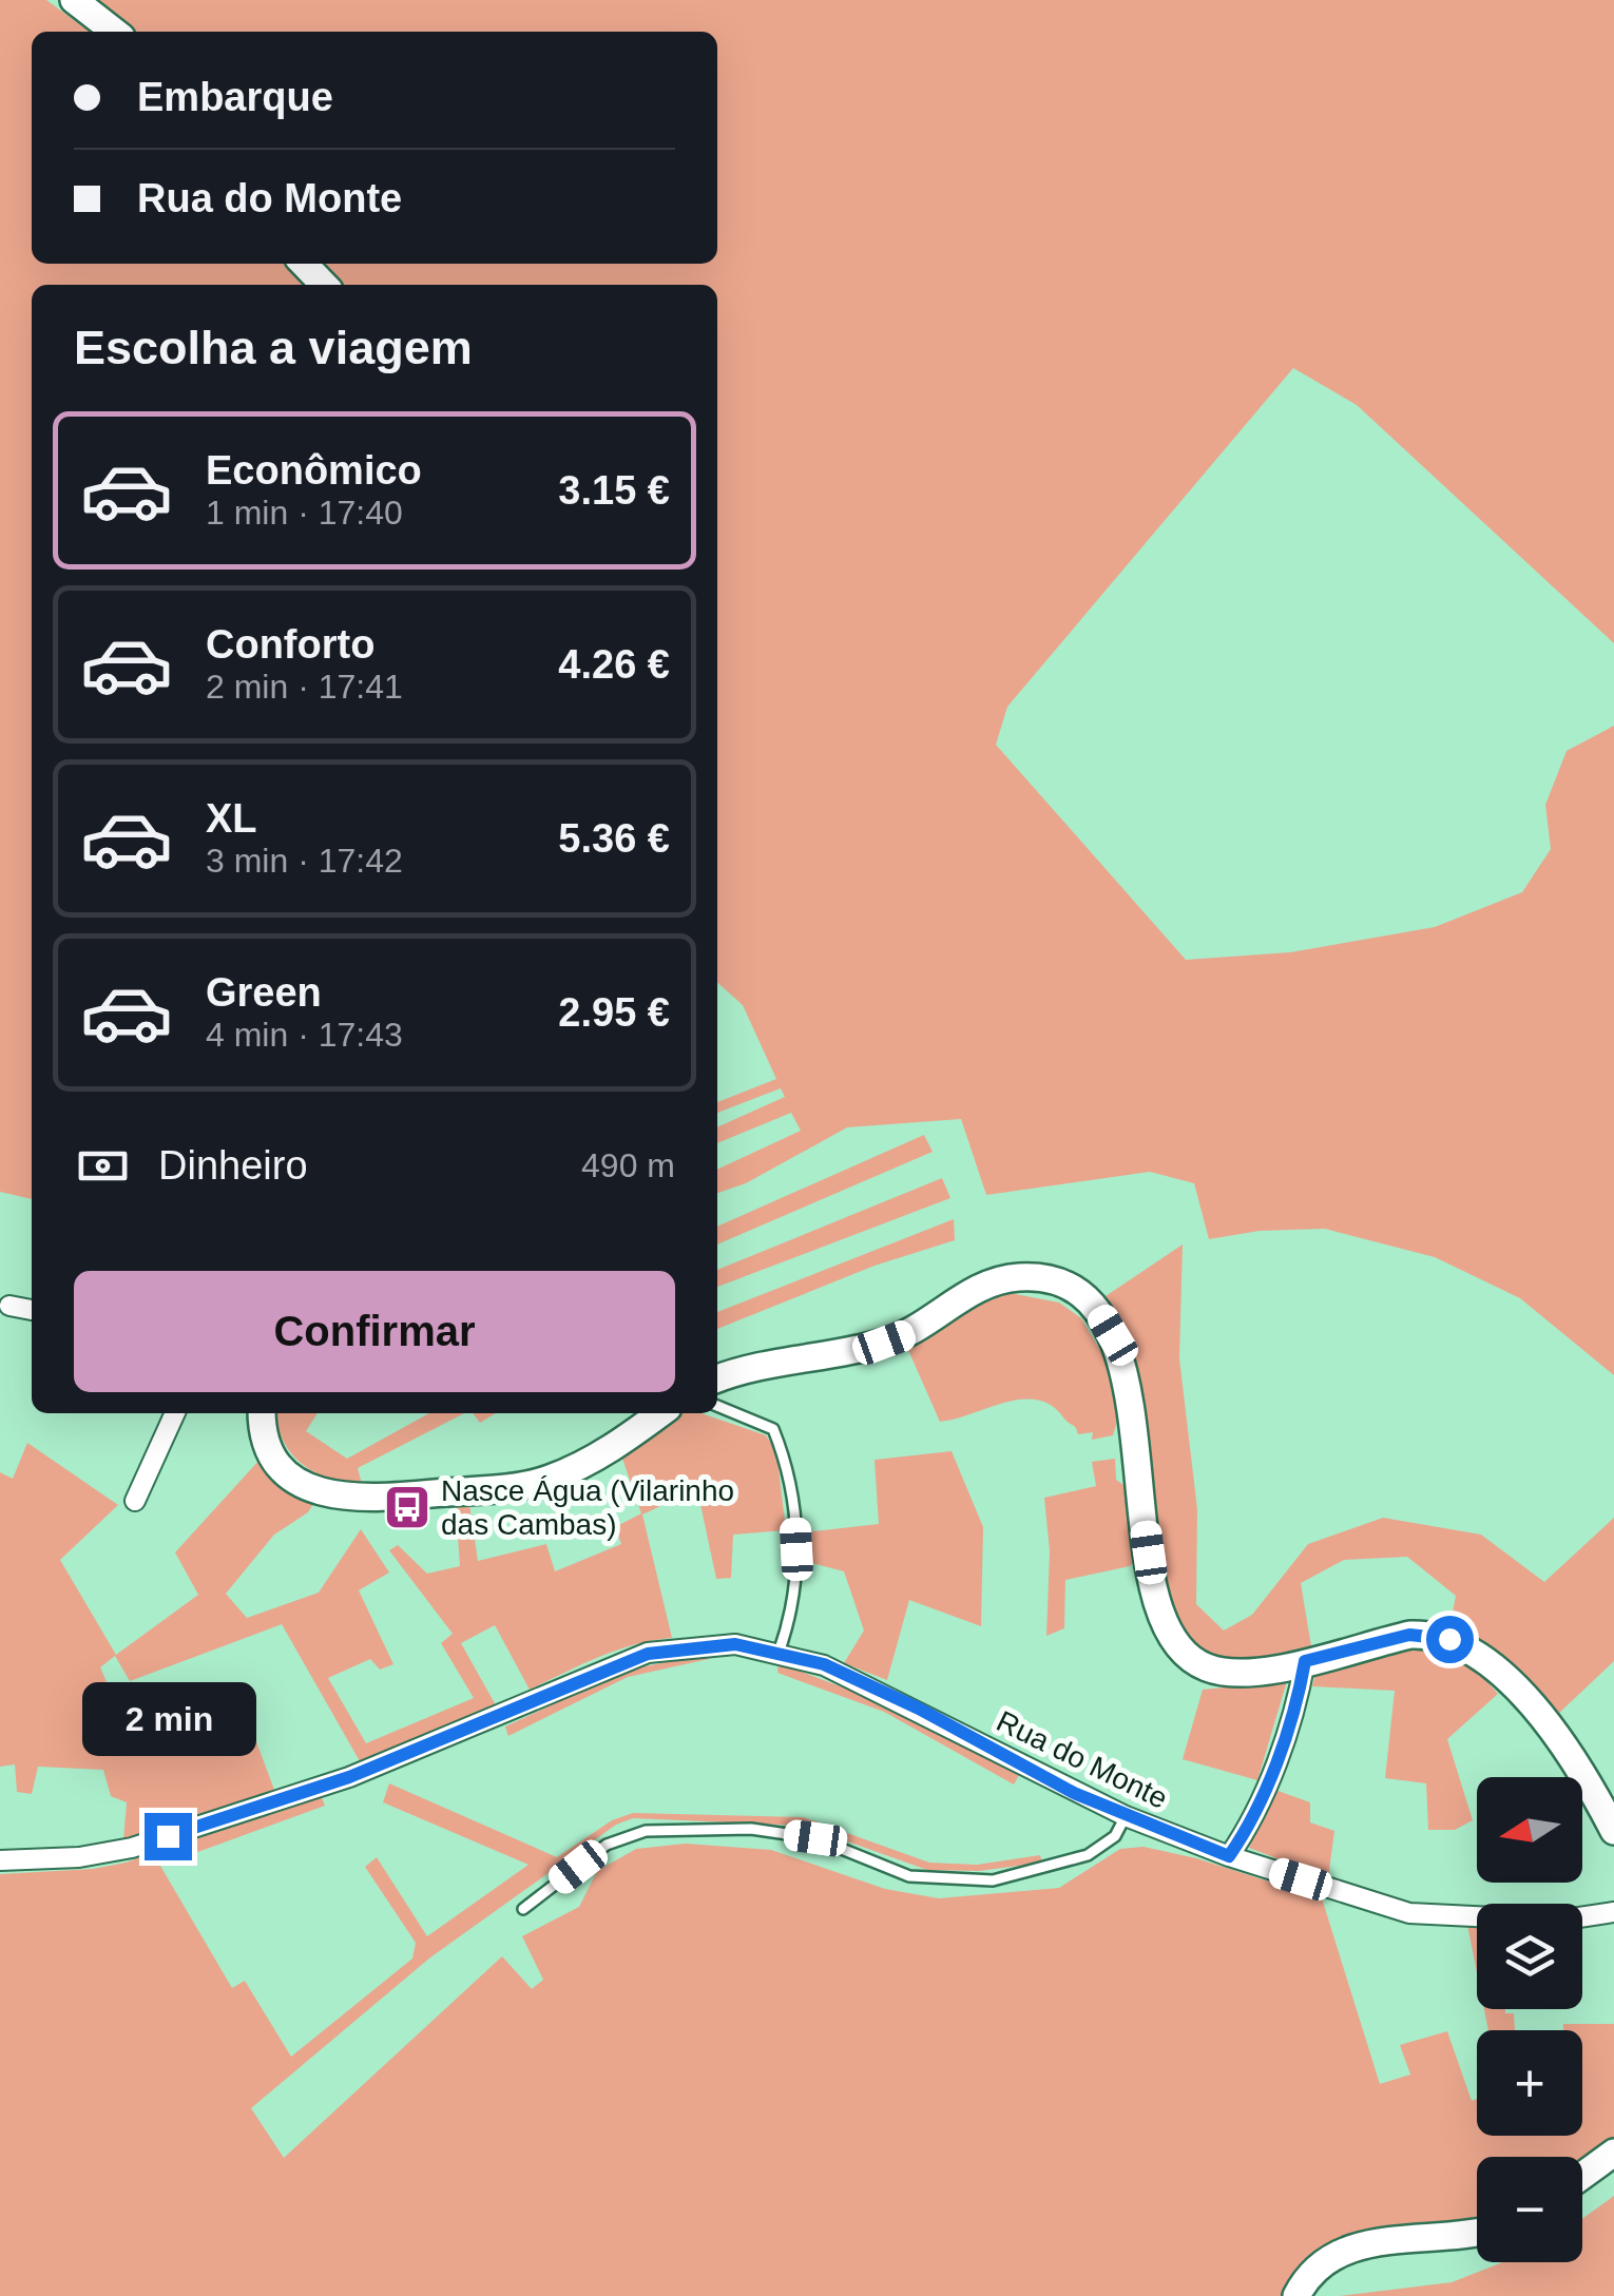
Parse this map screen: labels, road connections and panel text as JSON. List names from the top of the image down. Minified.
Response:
{"streets":{"street":["Rua do Monte"]},"places":{"bus stop":["Nasce Água (Vilarinho das Cambas)"]},"north":"left","page":{"banner":["Embarque","Rua do Monte"],"heading":"Escolha a viagem","list":[{"name":"Econômico","note":"1 min · 17:40","value":"3.15 €"},{"name":"Conforto","note":"2 min · 17:41","value":"4.26 €"},{"name":"XL","note":"3 min · 17:42","value":"5.36 €"},{"name":"Green","note":"4 min · 17:43","value":"2.95 €"}],"pay":["Dinheiro","490 m"],"buttons":"Confirmar","bubble":"2 min","map_buttons":["+","−"]}}
